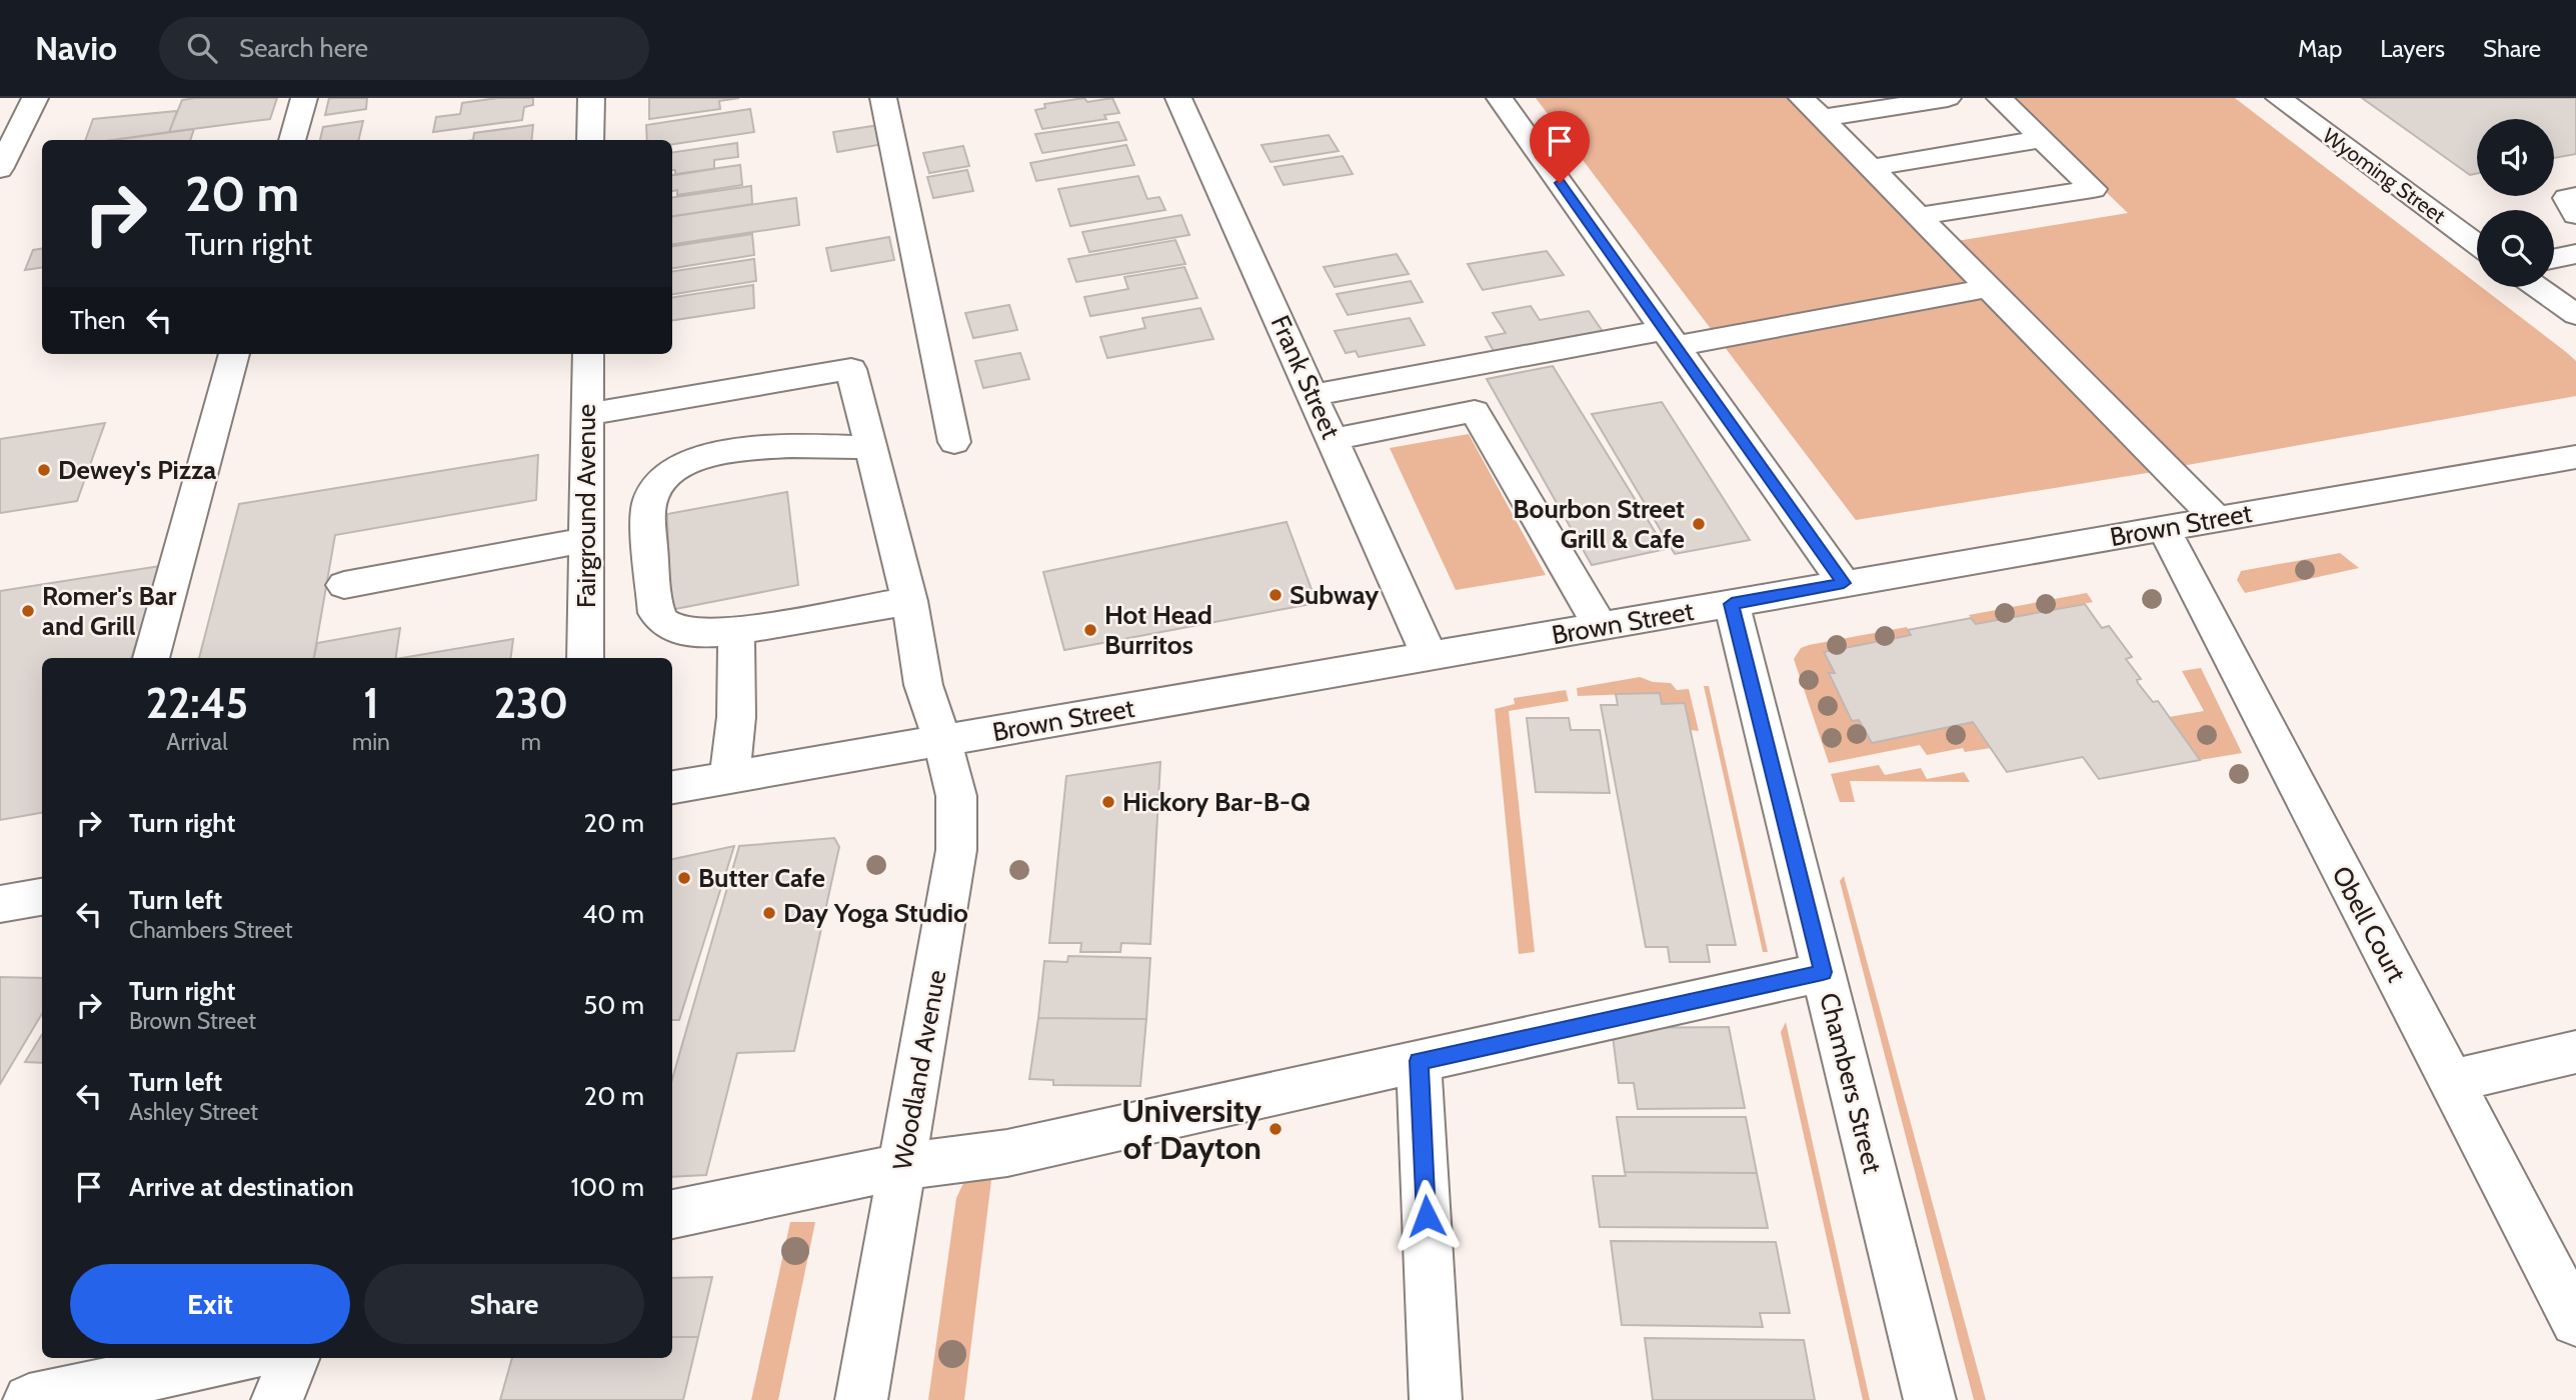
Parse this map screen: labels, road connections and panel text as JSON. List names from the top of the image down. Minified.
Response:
{"streets":{"street":["Wyoming Street","Frank Street","Fairground Avenue","Brown Street","Obell Court","Woodland Avenue","Chambers Street"]},"crossings":[["Frank Street","Brown Street"],["Fairground Avenue","Woodland Avenue"],["Brown Street","Obell Court"],["Brown Street","Woodland Avenue"],["Brown Street","Chambers Street"]],"places":["Dewey's Pizza","Bourbon Street Grill & Cafe","Subway","Romer's Bar and Grill","Hot Head Burritos","Hickory Bar-B-Q","Butter Cafe","Day Yoga Studio","University of Dayton"],"page":{"header":"Navio","search":"Search here","nav":["Map","Layers","Share"],"turn":["20 m","Turn right"],"then":"Then","eta":["22:45","Arrival","1","min","230","m"],"list":[{"name":"Turn right","value":"20 m"},{"name":"Turn left","note":"Chambers Street","value":"40 m"},{"name":"Turn right","note":"Brown Street","value":"50 m"},{"name":"Turn left","note":"Ashley Street","value":"20 m"},{"name":"Arrive at destination","value":"100 m"}],"buttons":["Exit","Share"]}}
